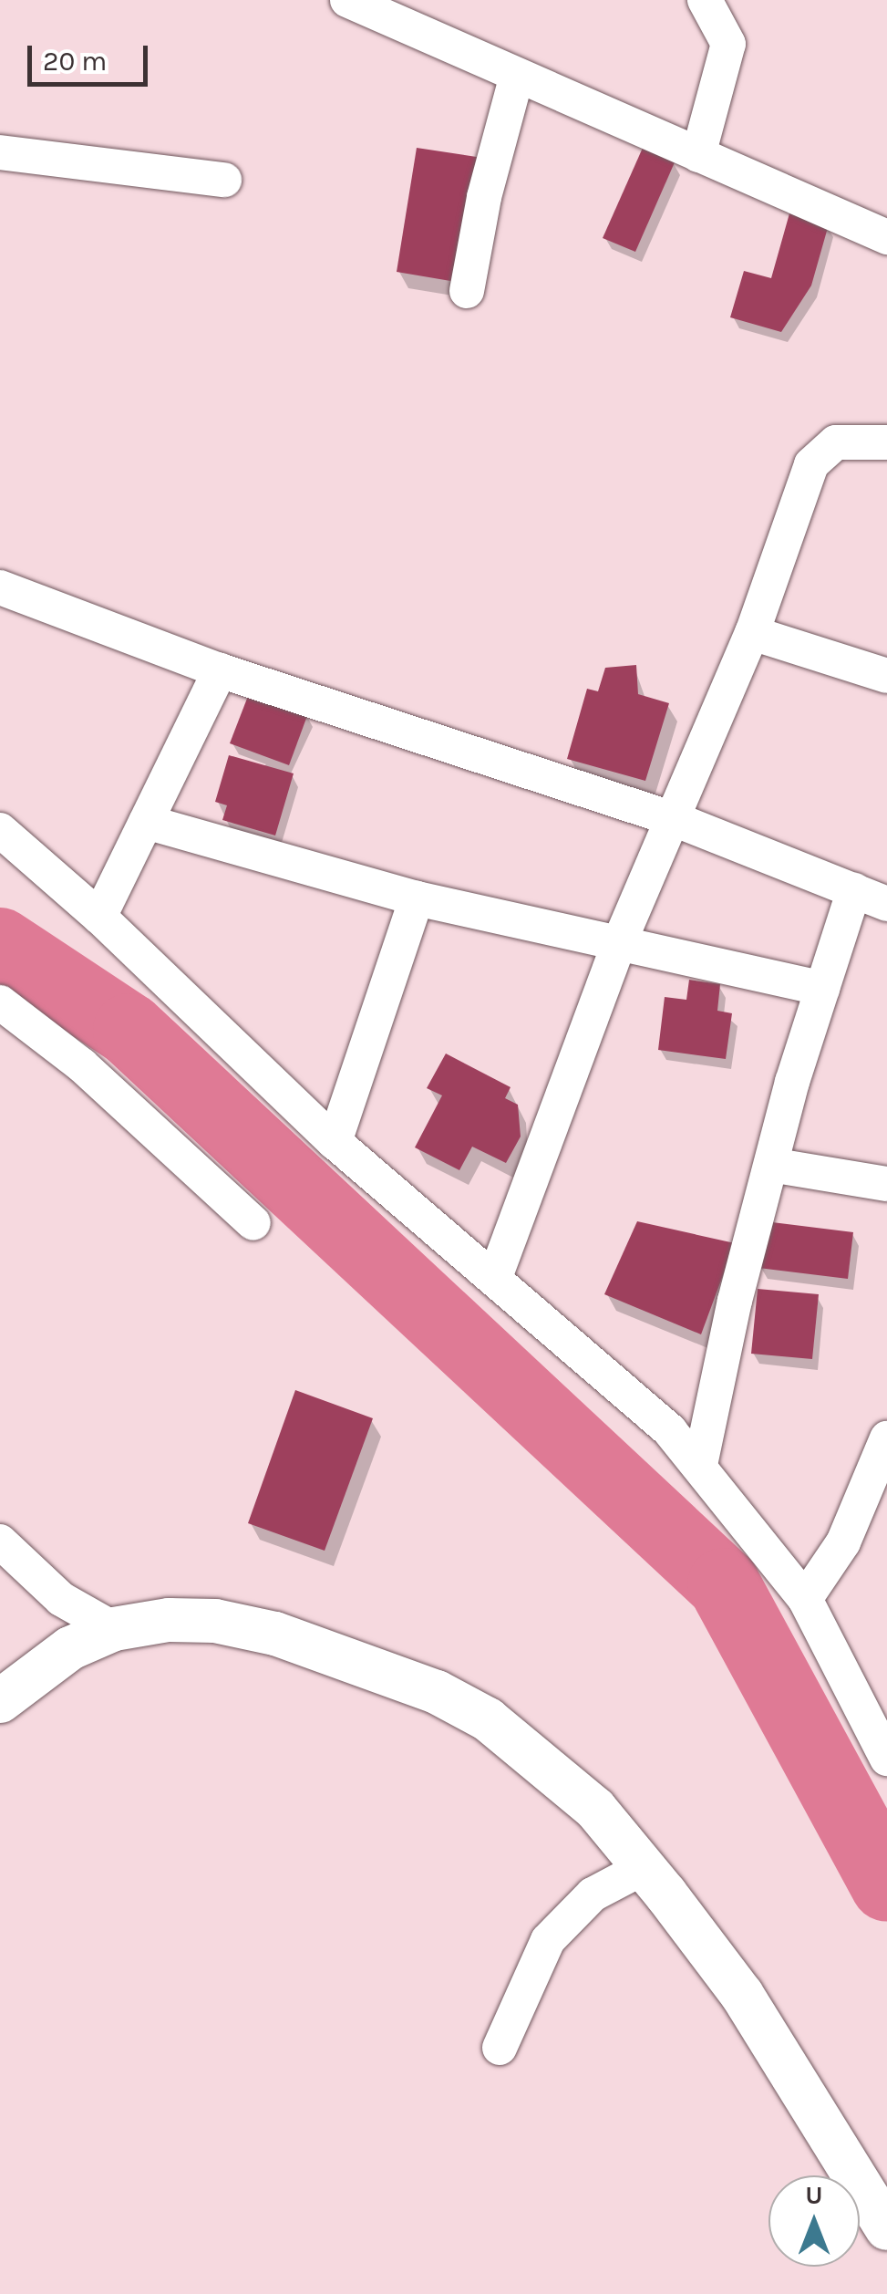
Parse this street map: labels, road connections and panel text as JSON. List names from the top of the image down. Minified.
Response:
{"scale_bar":"20 m","north":"top"}
